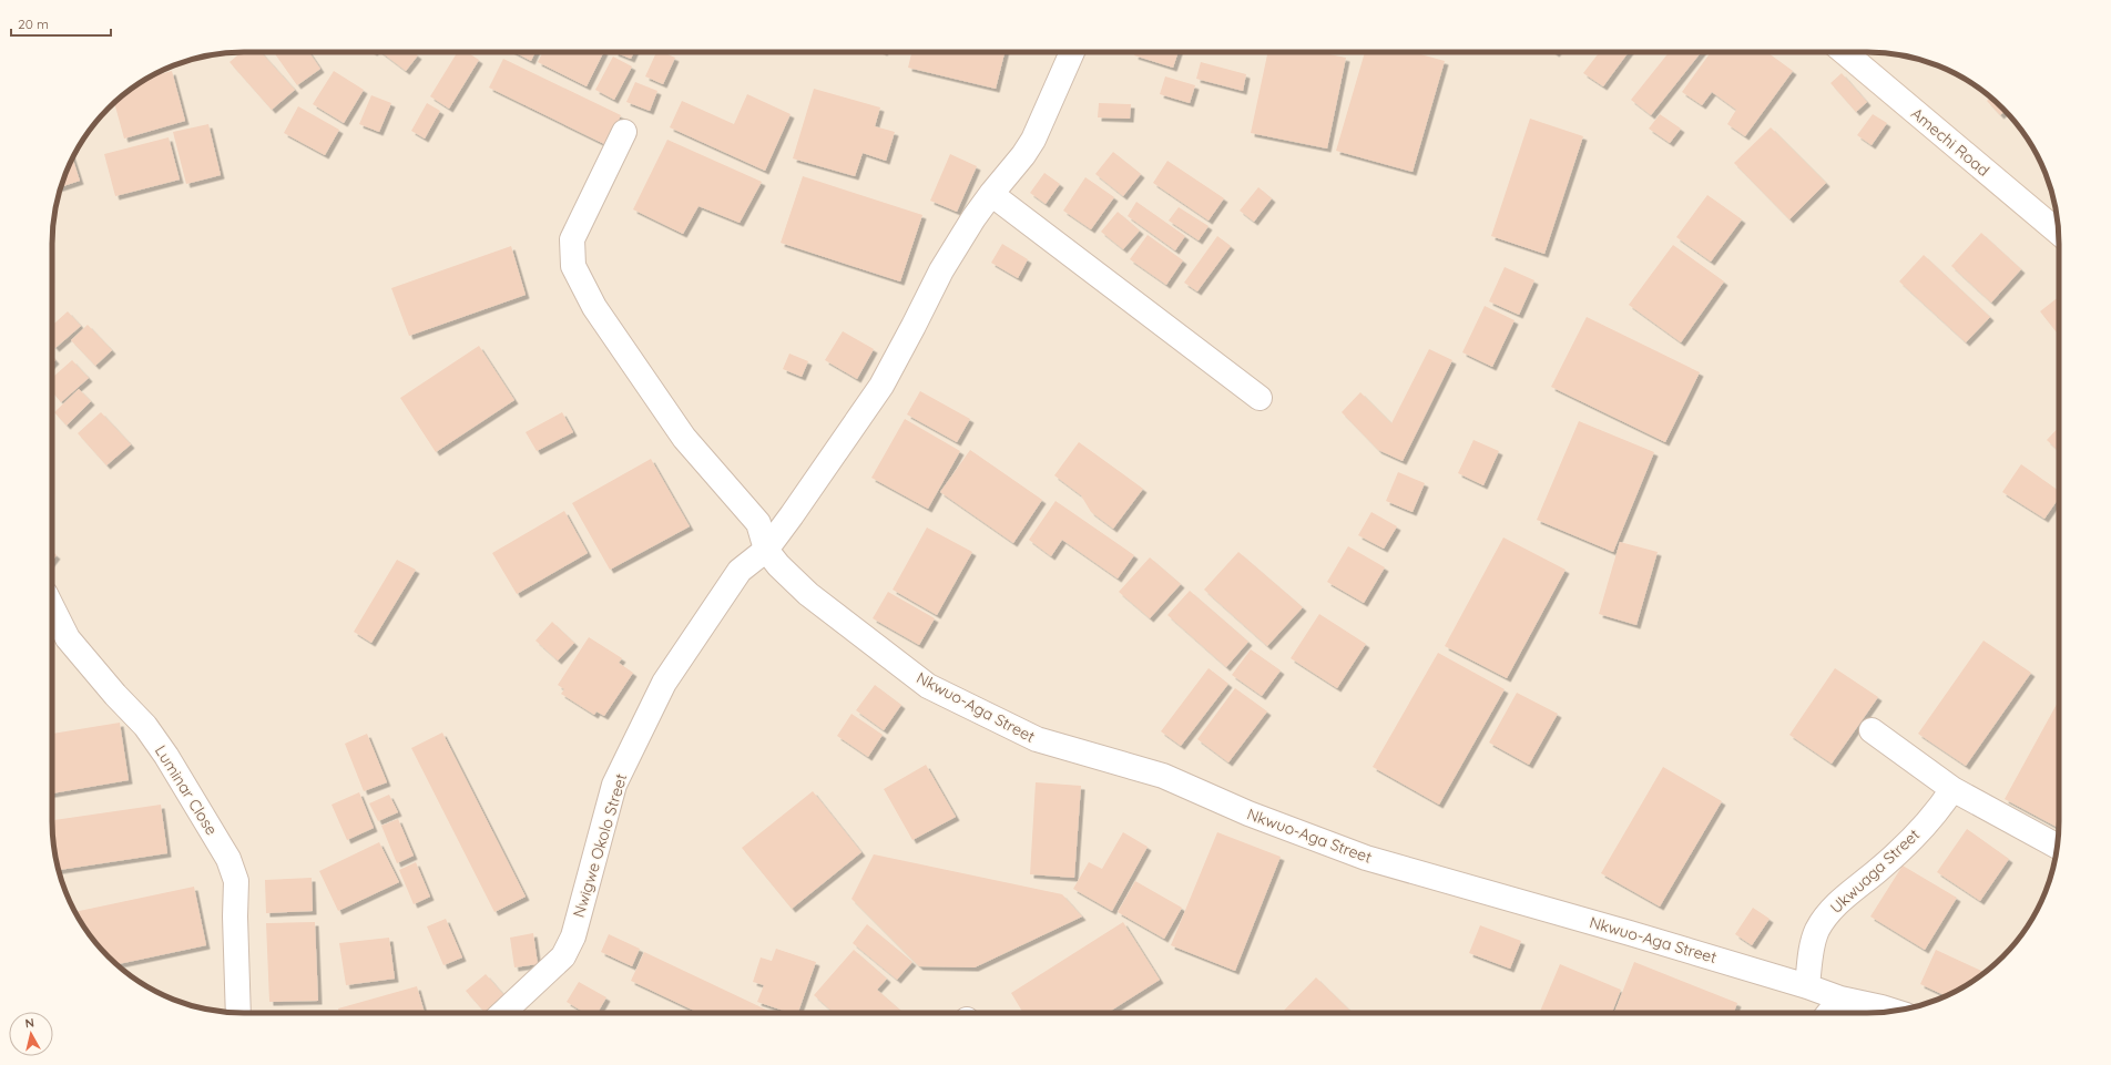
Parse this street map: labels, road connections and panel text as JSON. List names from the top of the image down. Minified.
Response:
{"streets":{"street":["Amechi Road","Nkwuo-Aga Street","Luminar Close","Nwigwe Okolo Street","Ukwuaga Street"]},"crossings":[["Nkwuo-Aga Street","Nwigwe Okolo Street"],["Nkwuo-Aga Street","Ukwuaga Street"]],"scale_bar":"20 m","north":"top"}
